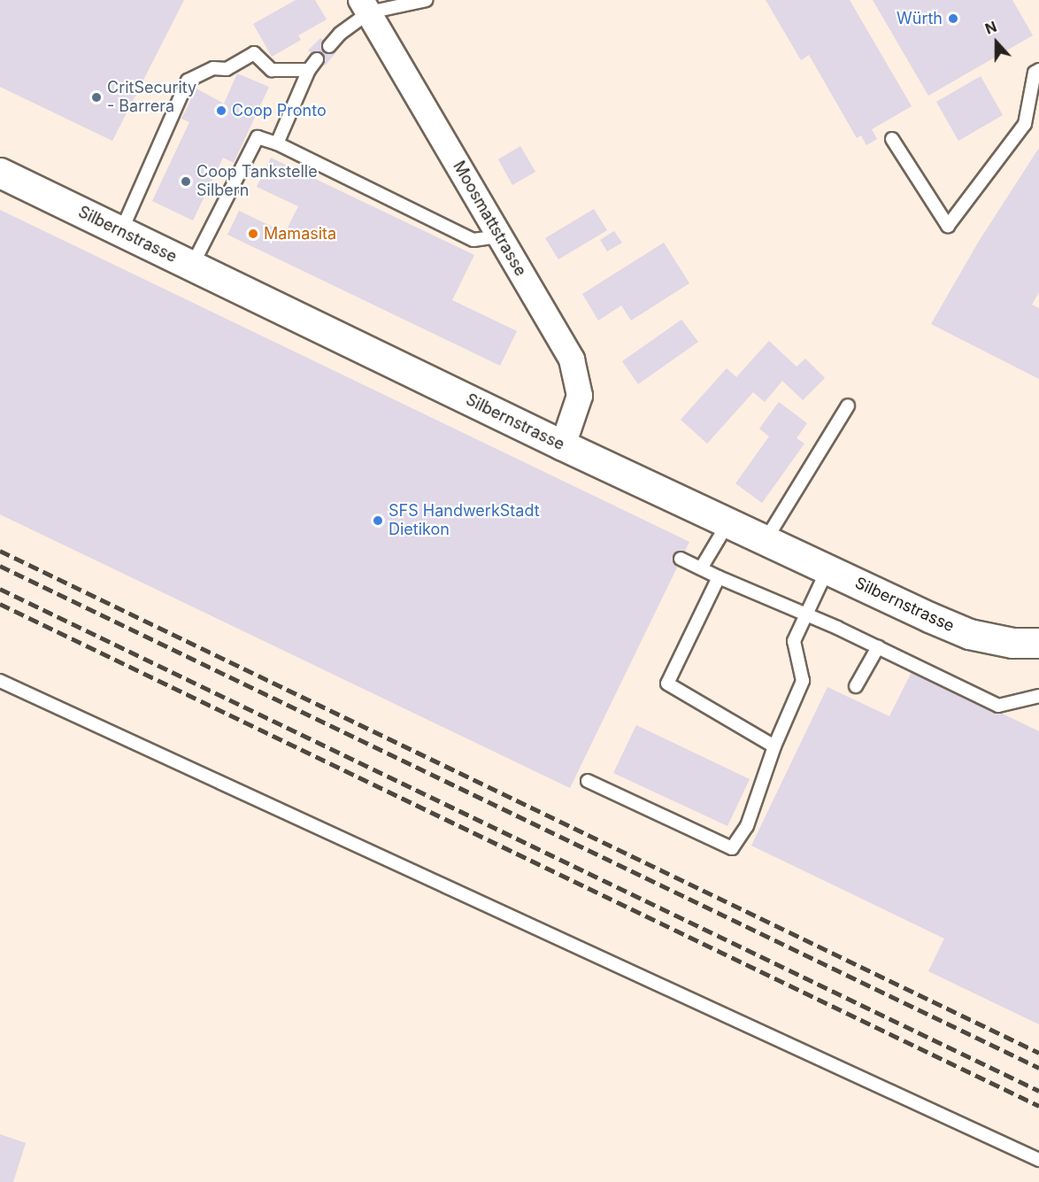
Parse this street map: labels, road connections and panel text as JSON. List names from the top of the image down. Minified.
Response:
{"streets":{"street":["Moosmattstrasse","Silbernstrasse"]},"crossings":[["Moosmattstrasse","Silbernstrasse"]],"places":["Würth","CritSecurity - Barrera","Coop Pronto","Coop Tankstelle Silbern","Mamasita","SFS HandwerkStadt Dietikon"],"north":"top"}
